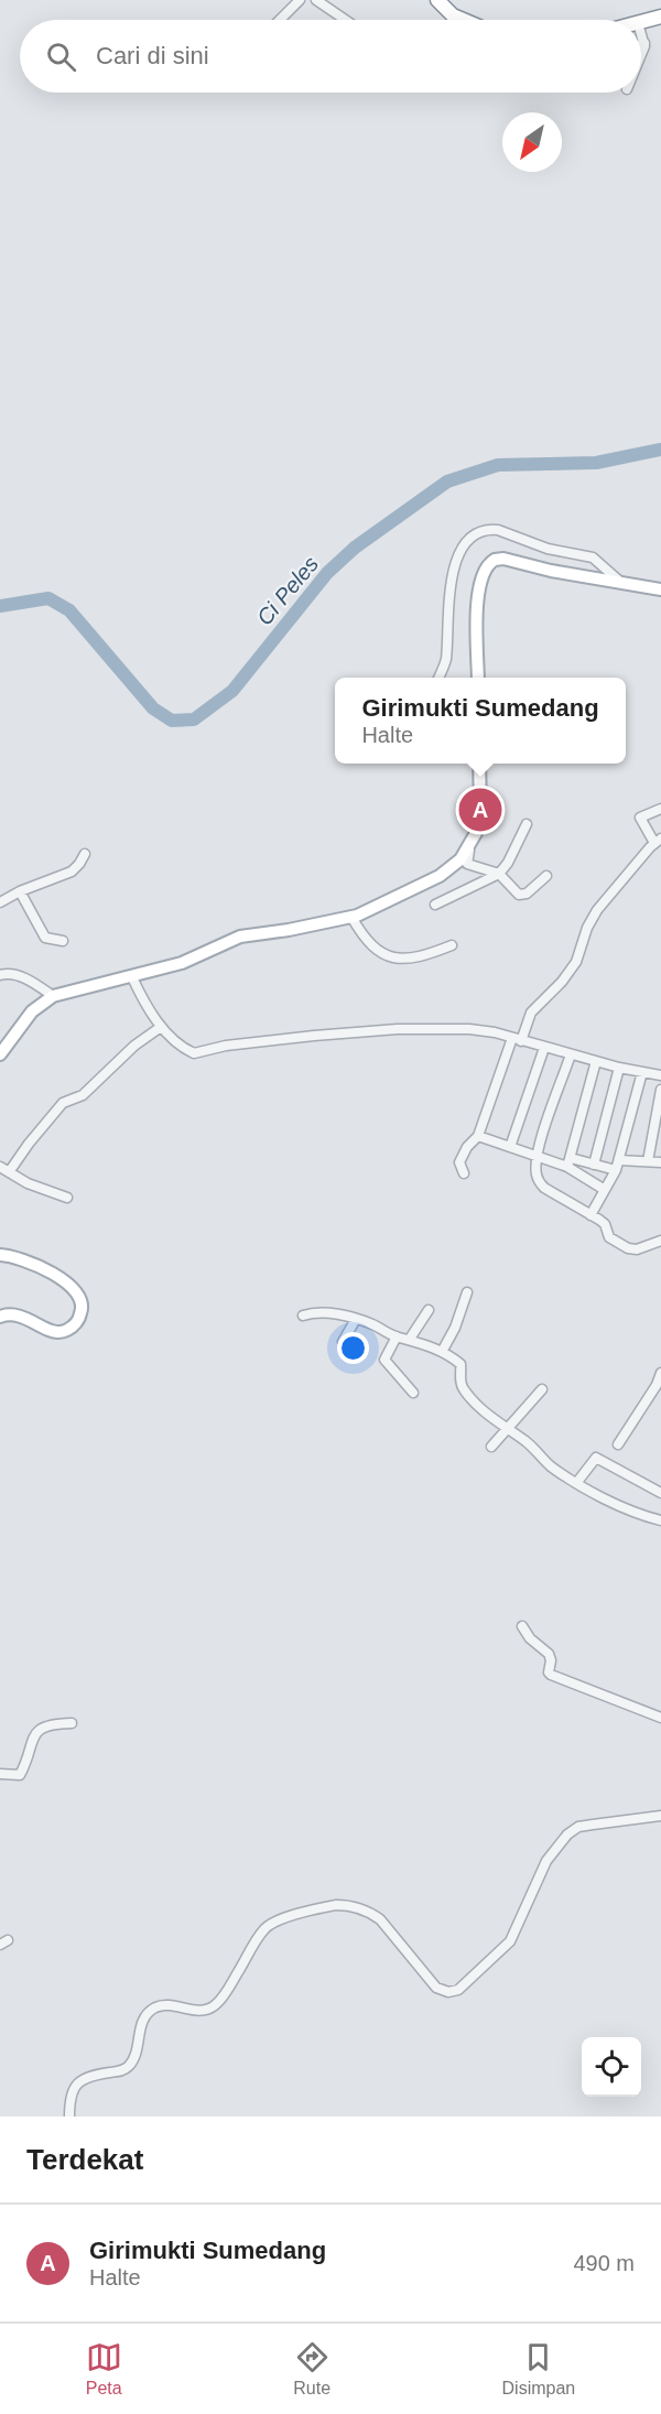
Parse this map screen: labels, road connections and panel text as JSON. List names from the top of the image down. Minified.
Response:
{"water":["Ci Peles"],"north":"bottom left","page":{"search":"Cari di sini","popup":["Girimukti Sumedang","Halte"],"pins":"A","heading":"Terdekat","list":[{"mark":"A","name":"Girimukti Sumedang","note":"Halte","value":"490 m"}],"nav":["Peta","Rute","Disimpan"]}}
